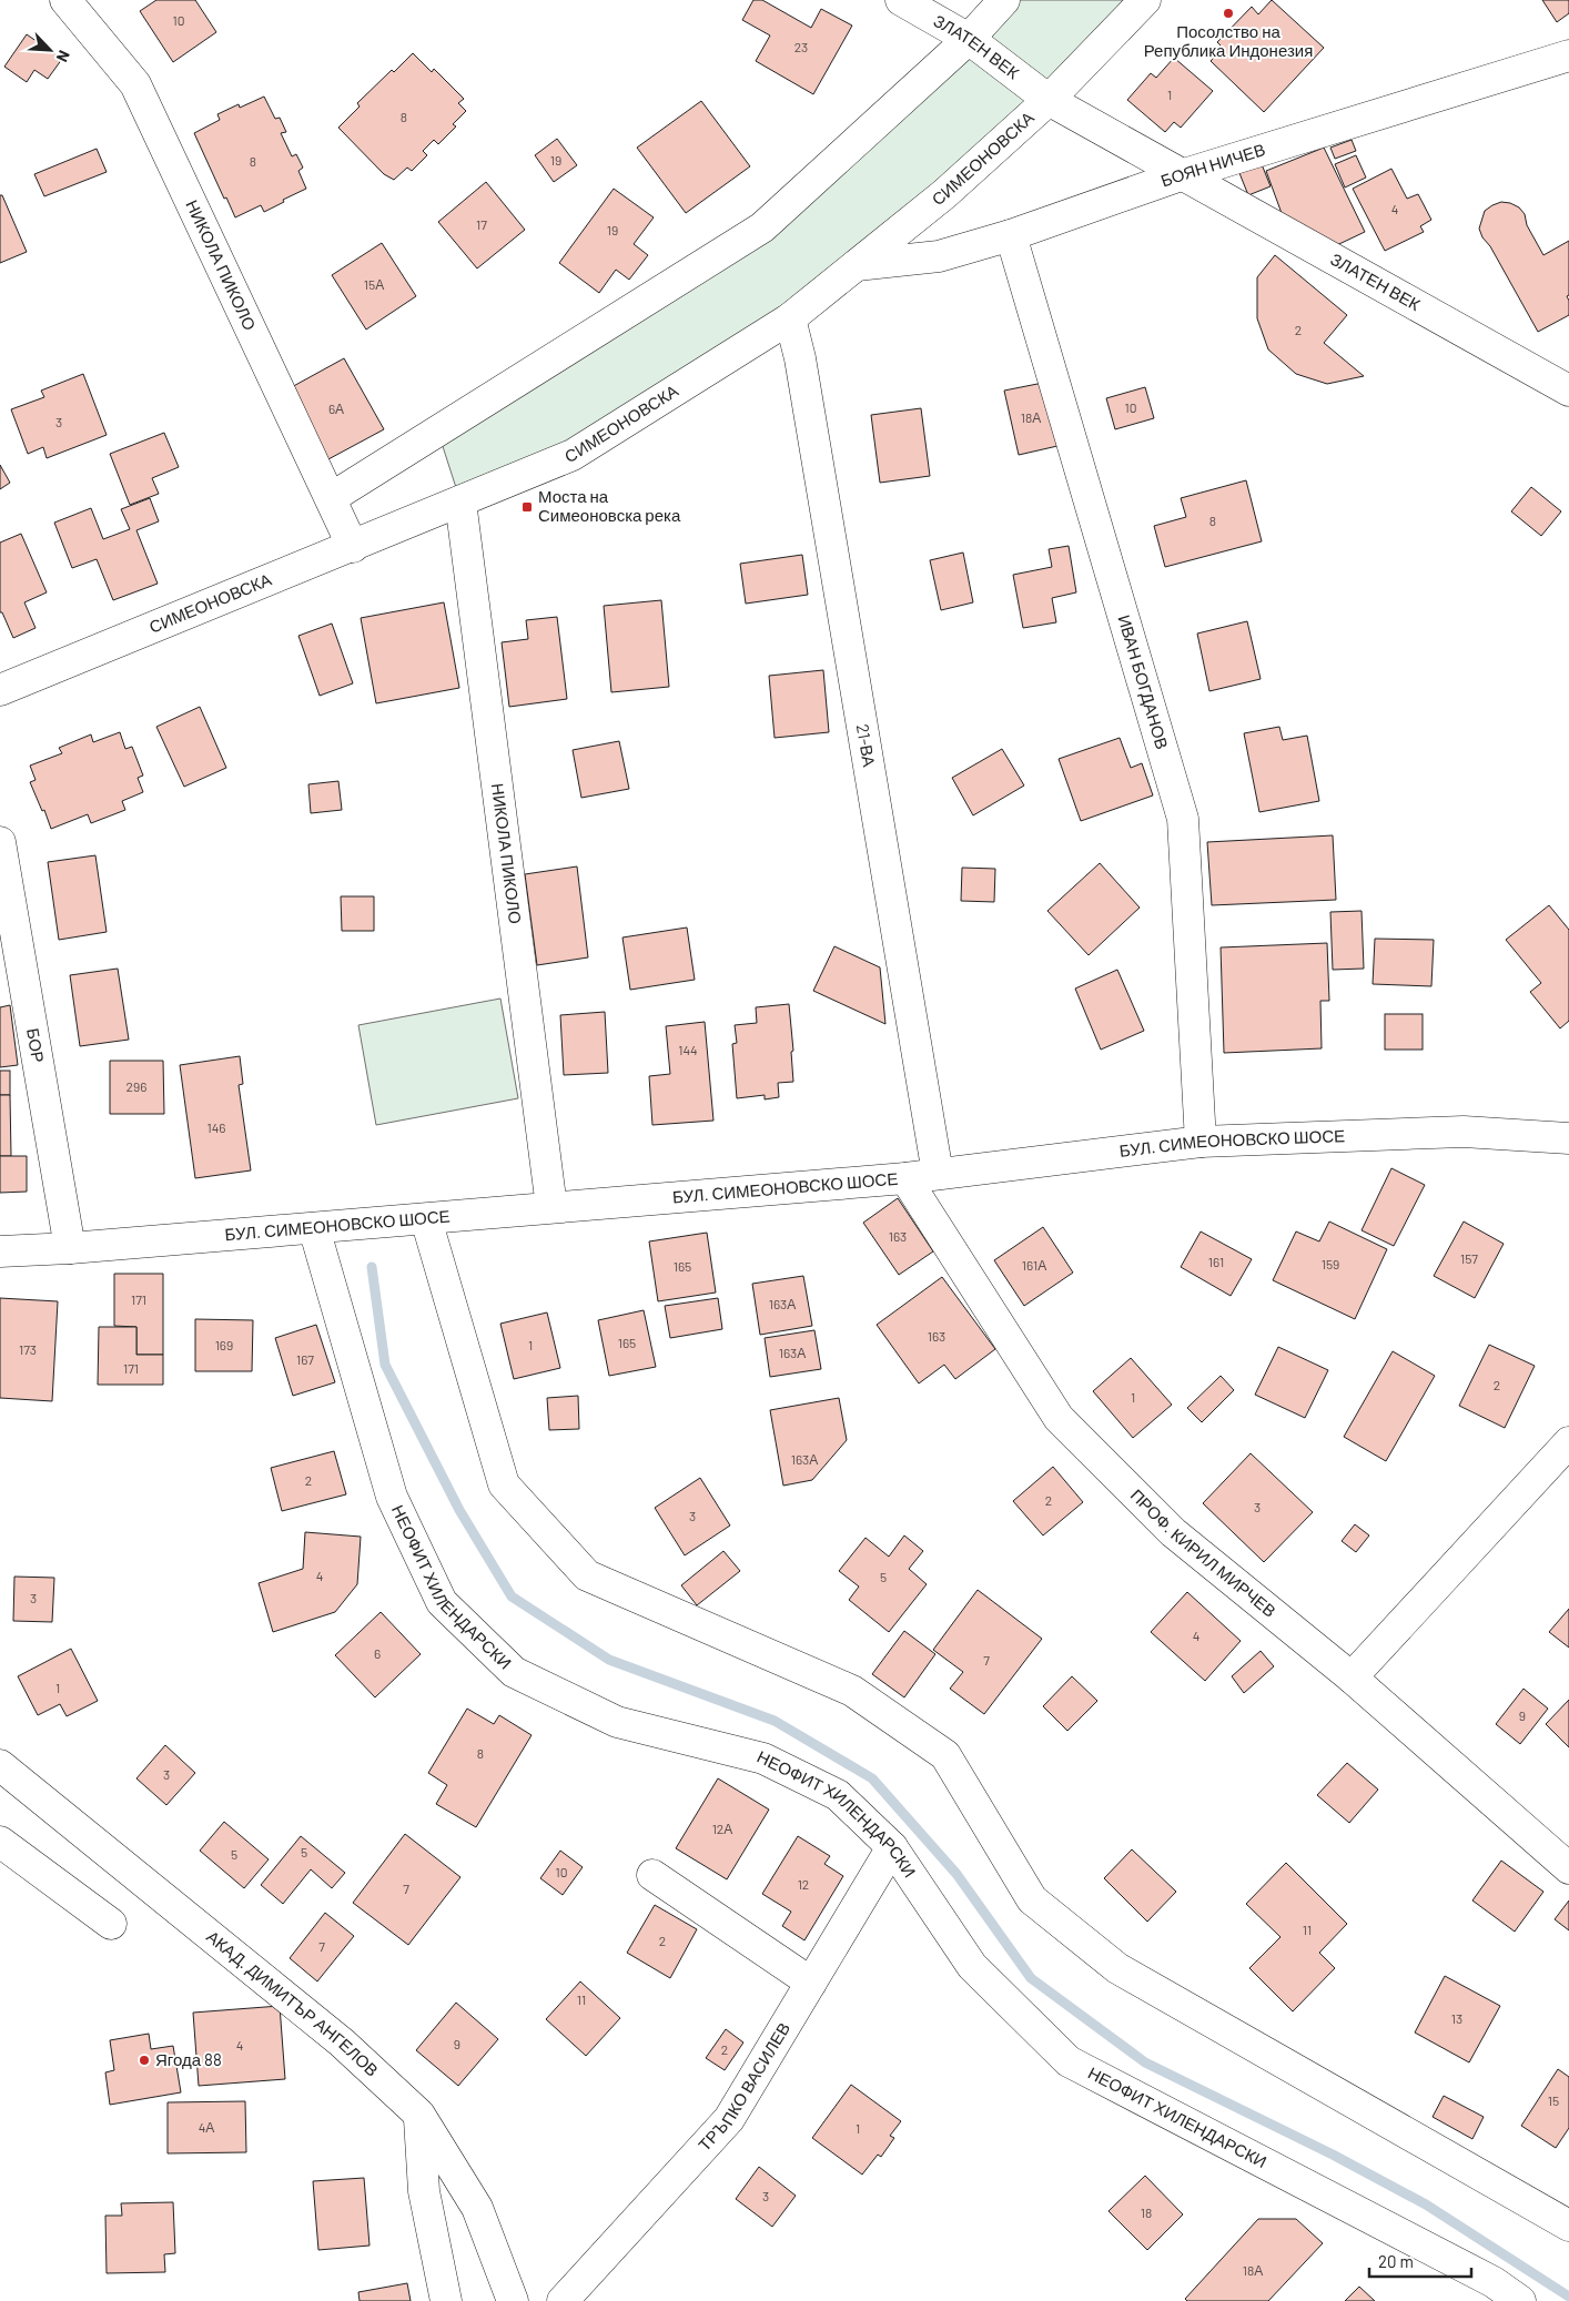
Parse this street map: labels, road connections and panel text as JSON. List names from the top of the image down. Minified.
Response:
{"streets":{"street":["ЗЛАТЕН ВЕК","СИМЕОНОВСКА","БОЯН НИЧЕВ","НИКОЛА ПИКОЛО","ИВАН БОГДАНОВ","21-ВА","БОР","БУЛ. СИМЕОНОВСКО ШОСЕ","ПРОФ. КИРИЛ МИРЧЕВ","НЕОФИТ ХИЛЕНДАРСКИ","АКАД. ДИМИТЪР АНГЕЛОВ","ТРЪПКО ВАСИЛЕВ"]},"crossings":[["ЗЛАТЕН ВЕК","СИМЕОНОВСКА"],["ЗЛАТЕН ВЕК","БОЯН НИЧЕВ"],["СИМЕОНОВСКА","БОЯН НИЧЕВ"],["СИМЕОНОВСКА","НИКОЛА ПИКОЛО"],["СИМЕОНОВСКА","21-ВА"],["БОЯН НИЧЕВ","ИВАН БОГДАНОВ"],["НИКОЛА ПИКОЛО","БУЛ. СИМЕОНОВСКО ШОСЕ"],["ИВАН БОГДАНОВ","БУЛ. СИМЕОНОВСКО ШОСЕ"],["21-ВА","БУЛ. СИМЕОНОВСКО ШОСЕ"],["БОР","БУЛ. СИМЕОНОВСКО ШОСЕ"],["БУЛ. СИМЕОНОВСКО ШОСЕ","ПРОФ. КИРИЛ МИРЧЕВ"],["БУЛ. СИМЕОНОВСКО ШОСЕ","НЕОФИТ ХИЛЕНДАРСКИ"],["НЕОФИТ ХИЛЕНДАРСКИ","ТРЪПКО ВАСИЛЕВ"]],"places":{"other":["Посолство на Република Индонезия","Ягода 88"],"transit":["Моста на Симеоновска река"]},"house_numbers":["10","23","1","8","19","8","4","17","19","15А","2","10","6А","18А","3","8","144","296","146","163","157","161","159","161А","165","171","163А","163","165","169","1","173","163А","167","171","2","1","163А","2","2","3","3","4","5","3","4","6","7","1","9","8","3","12А","5","5","10","12","7","11","2","7","11","13","9","4","2","15","4А","1","3","18","18А"],"scale_bar":"20 m","north":"bottom right"}
